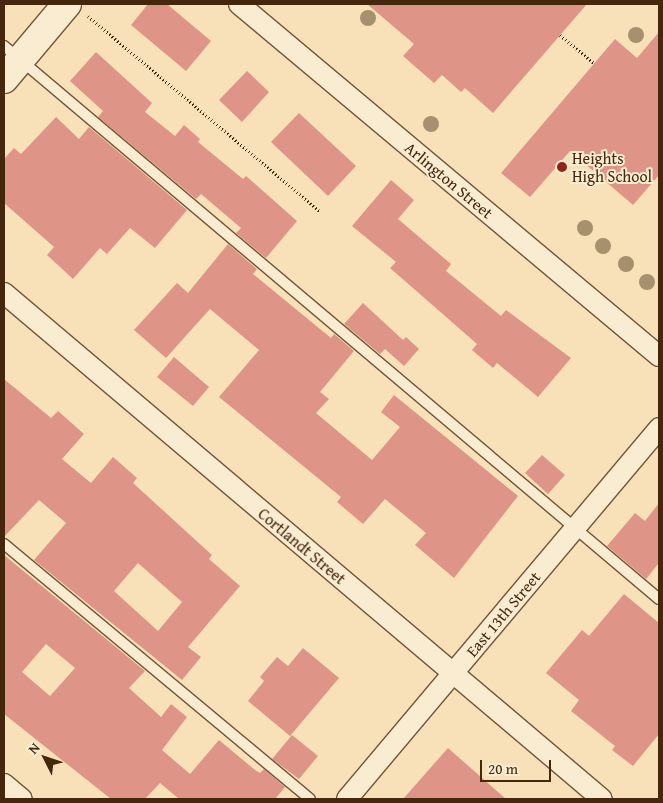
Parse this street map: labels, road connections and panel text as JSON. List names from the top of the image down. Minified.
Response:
{"streets":{"street":["Arlington Street","Cortlandt Street","East 13th Street"]},"crossings":[["Cortlandt Street","East 13th Street"]],"places":["Heights High School"],"scale_bar":"20 m","north":"top left"}
